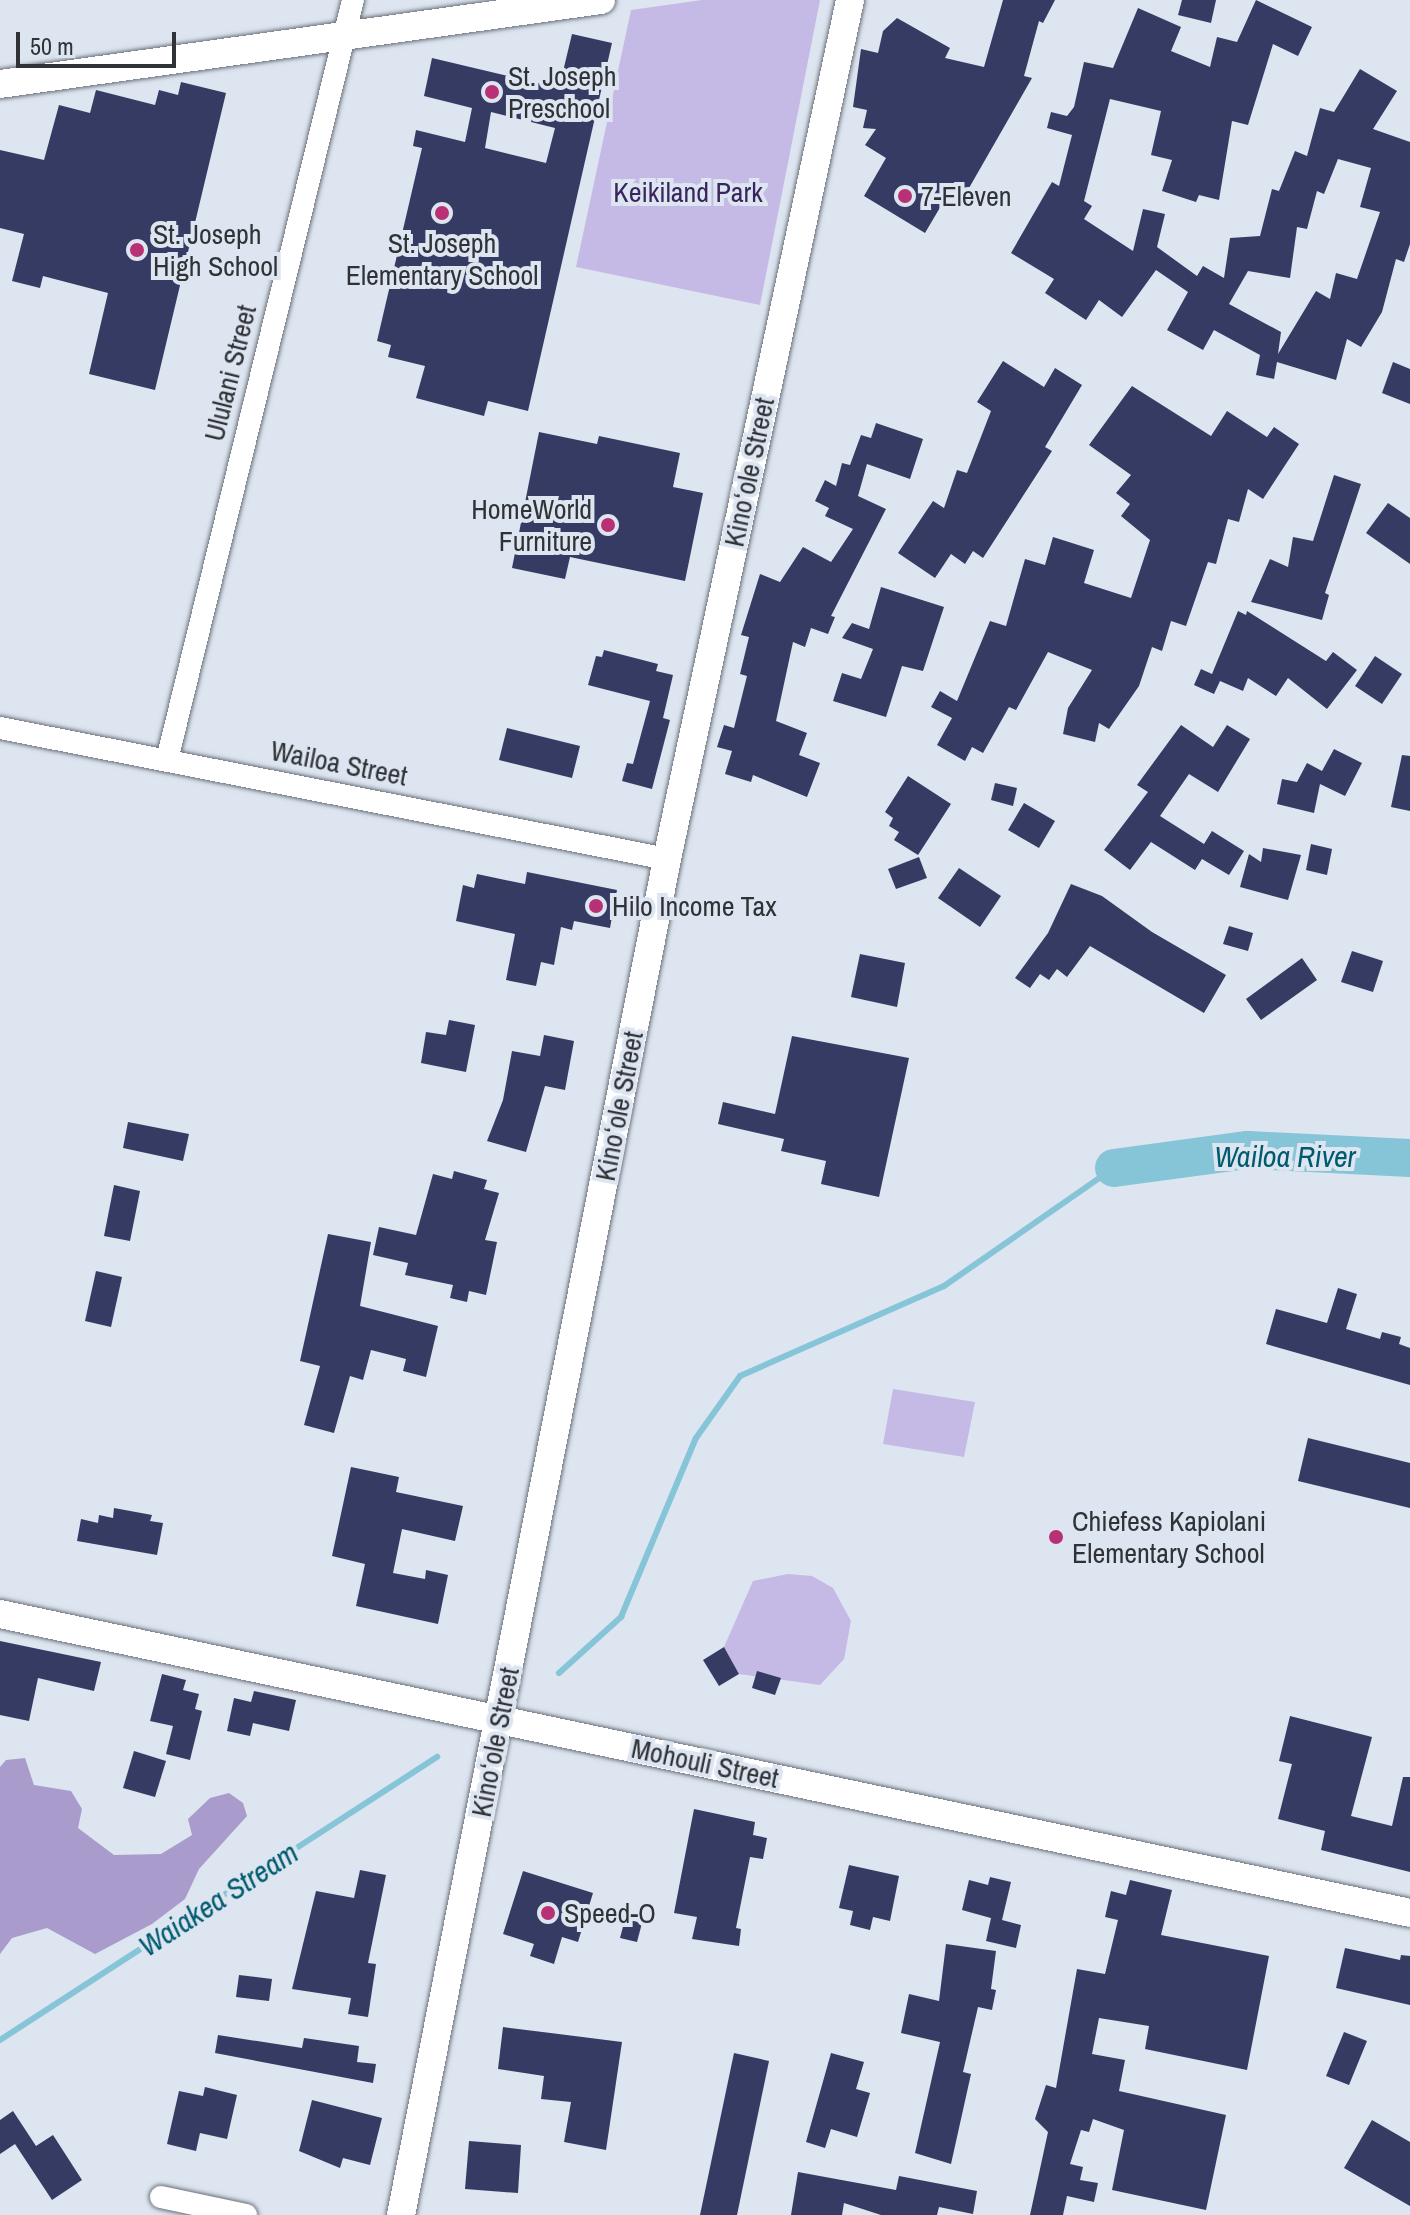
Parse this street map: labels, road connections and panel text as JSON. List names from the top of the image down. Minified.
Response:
{"streets":{"street":["Ululani Street","Kinoʻole Street","Wailoa Street","Mohouli Street"]},"crossings":[["Ululani Street","Wailoa Street"],["Kinoʻole Street","Wailoa Street"],["Kinoʻole Street","Mohouli Street"]],"water":["Wailoa River","Waiakea Stream"],"parks":["Keikiland Park"],"places":["St. Joseph Preschool","7-Eleven","St. Joseph Elementary School","St. Joseph High School","HomeWorld Furniture","Hilo Income Tax","Chiefess Kapiolani Elementary School","Speed-O"],"scale_bar":"50 m"}
